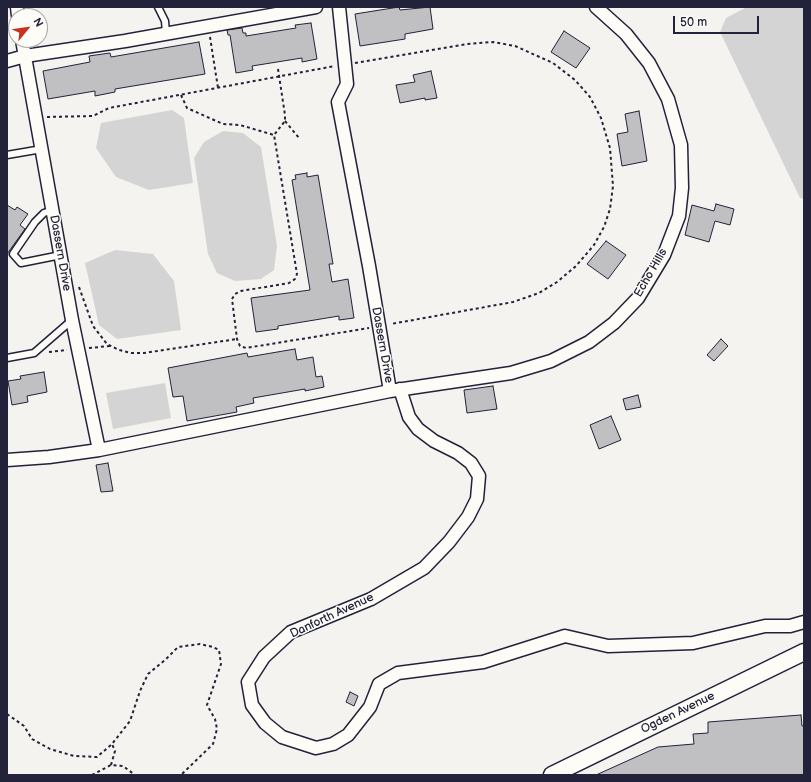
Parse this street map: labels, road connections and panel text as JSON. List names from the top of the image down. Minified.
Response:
{"streets":{"street":["Dassern Drive","Echo Hills","Danforth Avenue","Ogden Avenue"]},"crossings":[["Dassern Drive","Echo Hills"],["Dassern Drive","Danforth Avenue"],["Echo Hills","Danforth Avenue"]],"scale_bar":"50 m","north":"top right"}
